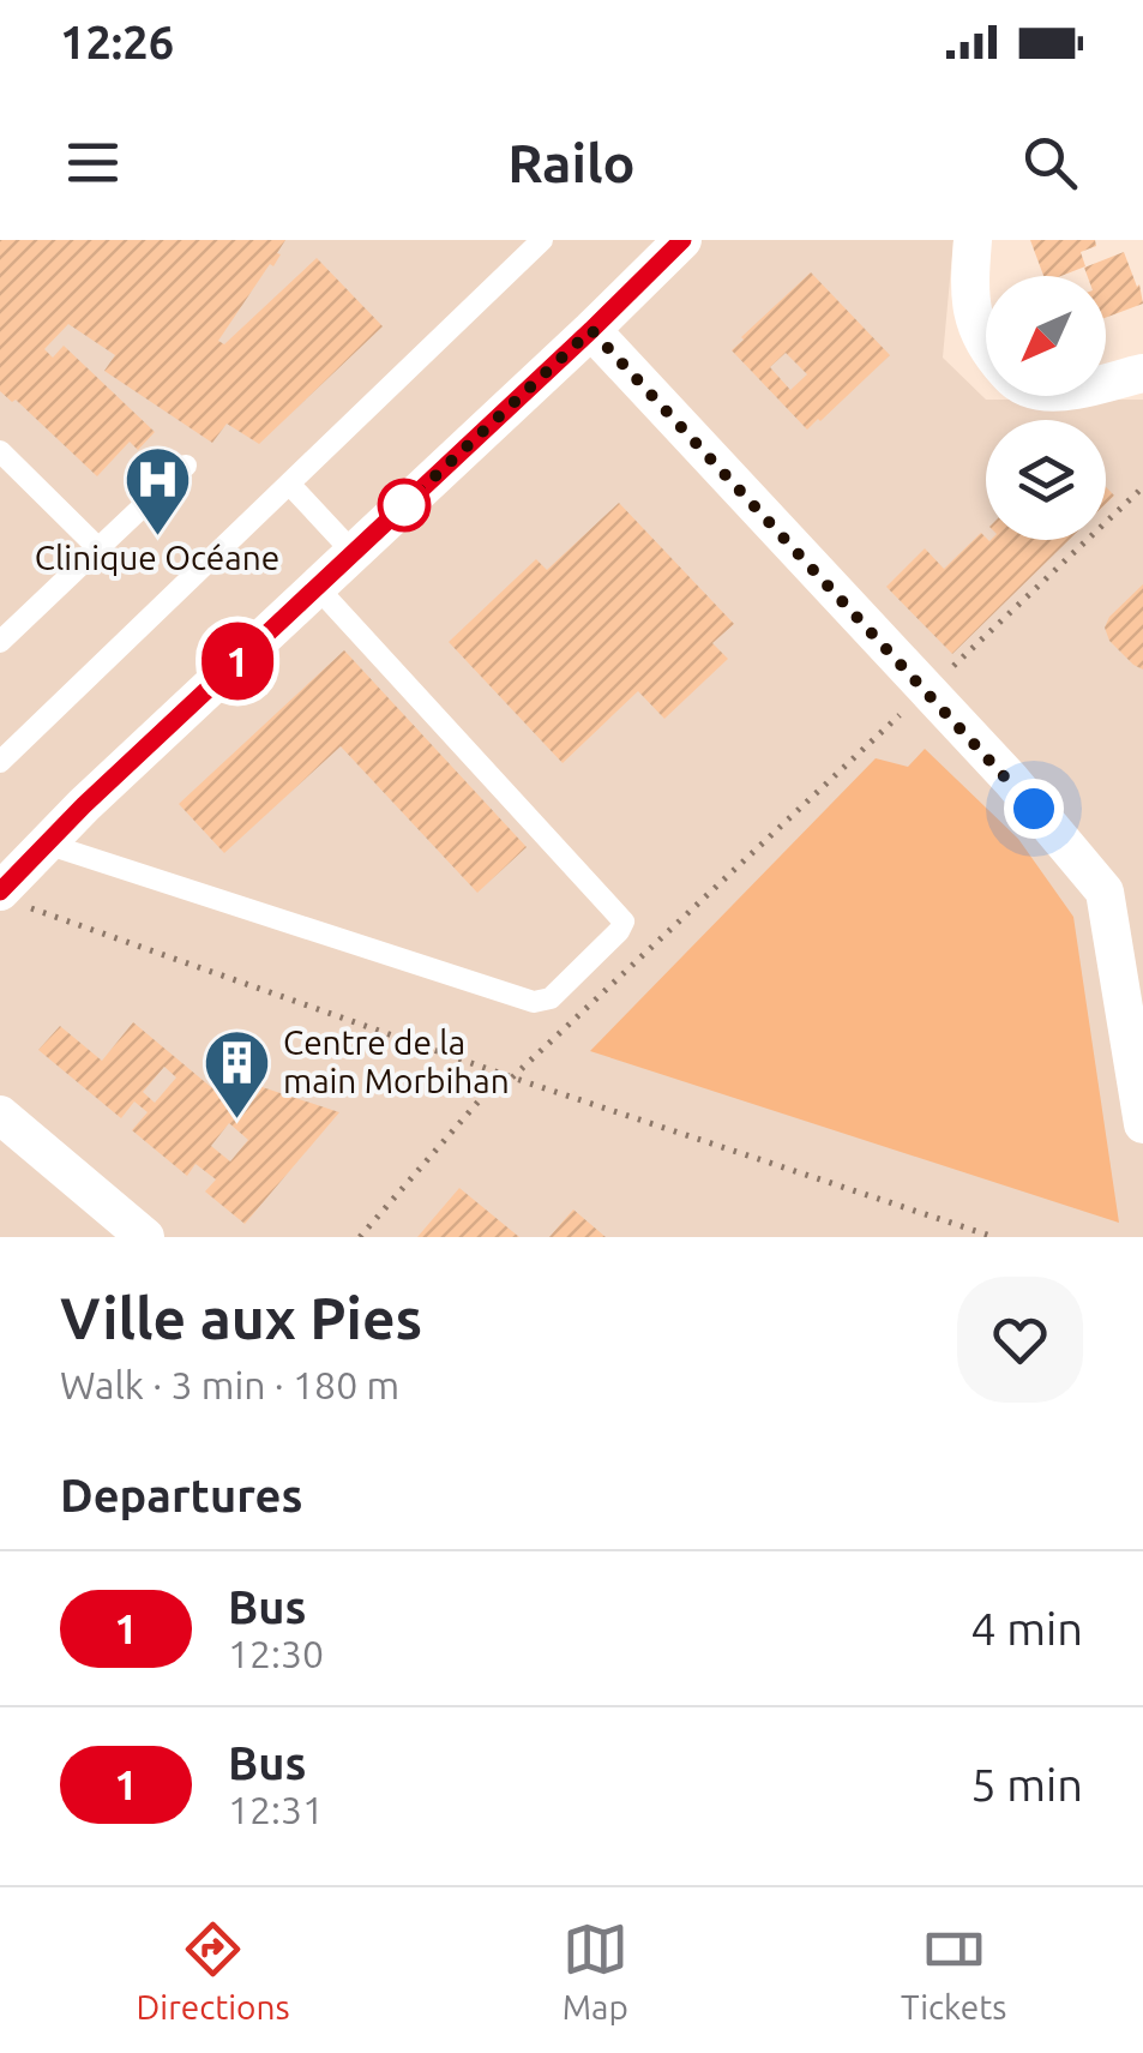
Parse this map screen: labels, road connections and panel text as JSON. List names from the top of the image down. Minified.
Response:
{"places":{"hospital":["Clinique Océane"],"building":["Centre de la main Morbihan"]},"lines":["bus line 1"],"north":"bottom left","page":{"status":"12:26","header":"Railo","on_map":"1","heading":[["Ville aux Pies","Walk · 3 min · 180 m"],"Departures"],"list":[{"mark":"1","name":"Bus","note":"12:30","value":"4 min"},{"mark":"1","name":"Bus","note":"12:31","value":"5 min"}],"tabs":["Directions","Map","Tickets"]}}
